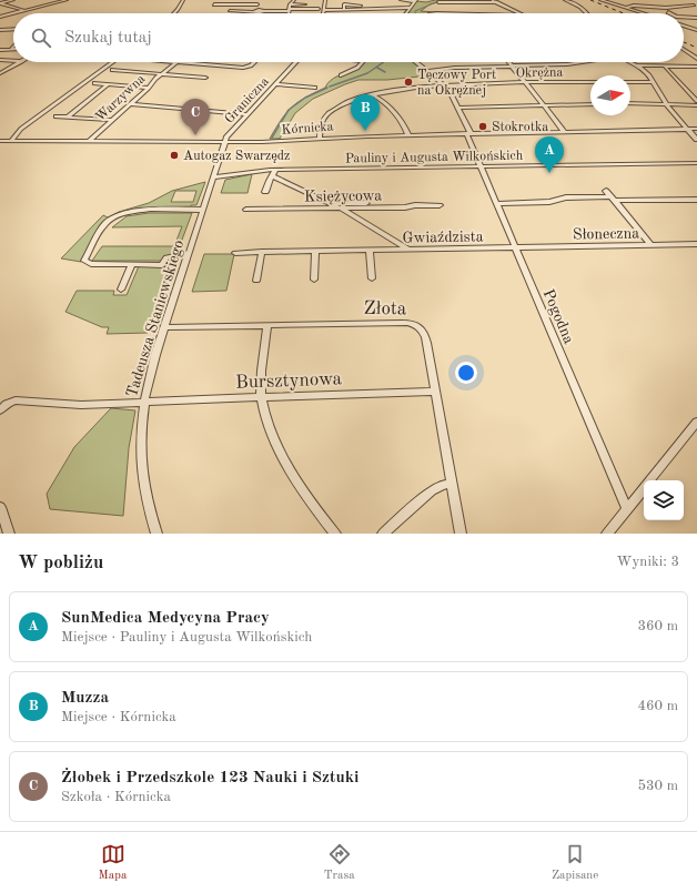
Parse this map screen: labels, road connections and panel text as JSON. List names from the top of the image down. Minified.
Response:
{"streets":{"street":["Okrężna","Warzywna","Graniczna","Kórnicka","Pauliny i Augusta Wilkońskich","Księżycowa","Słoneczna","Gwiaździsta","Złota","Pogodna","Tadeusza Staniewskiego","Bursztynowa"]},"crossings":[["Okrężna","Kórnicka"],["Okrężna","Pogodna"],["Warzywna","Kórnicka"],["Graniczna","Kórnicka"],["Graniczna","Tadeusza Staniewskiego"],["Kórnicka","Pogodna"],["Kórnicka","Tadeusza Staniewskiego"],["Pauliny i Augusta Wilkońskich","Pogodna"],["Pauliny i Augusta Wilkońskich","Tadeusza Staniewskiego"],["Słoneczna","Gwiaździsta"],["Słoneczna","Pogodna"],["Gwiaździsta","Pogodna"],["Złota","Tadeusza Staniewskiego"],["Złota","Bursztynowa"],["Tadeusza Staniewskiego","Bursztynowa"]],"places":["Tęczowy Port na Okrężnej","Stokrotka","Autogaz Swarzędz"],"north":"right","page":{"search":"Szukaj tutaj","pins":["B","C","A"],"heading":["W pobliżu","Wyniki: 3"],"list":[{"mark":"A","name":"SunMedica Medycyna Pracy","note":"Miejsce · Pauliny i Augusta Wilkońskich","value":"360 m"},{"mark":"B","name":"Muzza","note":"Miejsce · Kórnicka","value":"460 m"},{"mark":"C","name":"Żłobek i Przedszkole 123 Nauki i Sztuki","note":"Szkoła · Kórnicka","value":"530 m"}],"nav":["Mapa","Trasa","Zapisane"]}}
